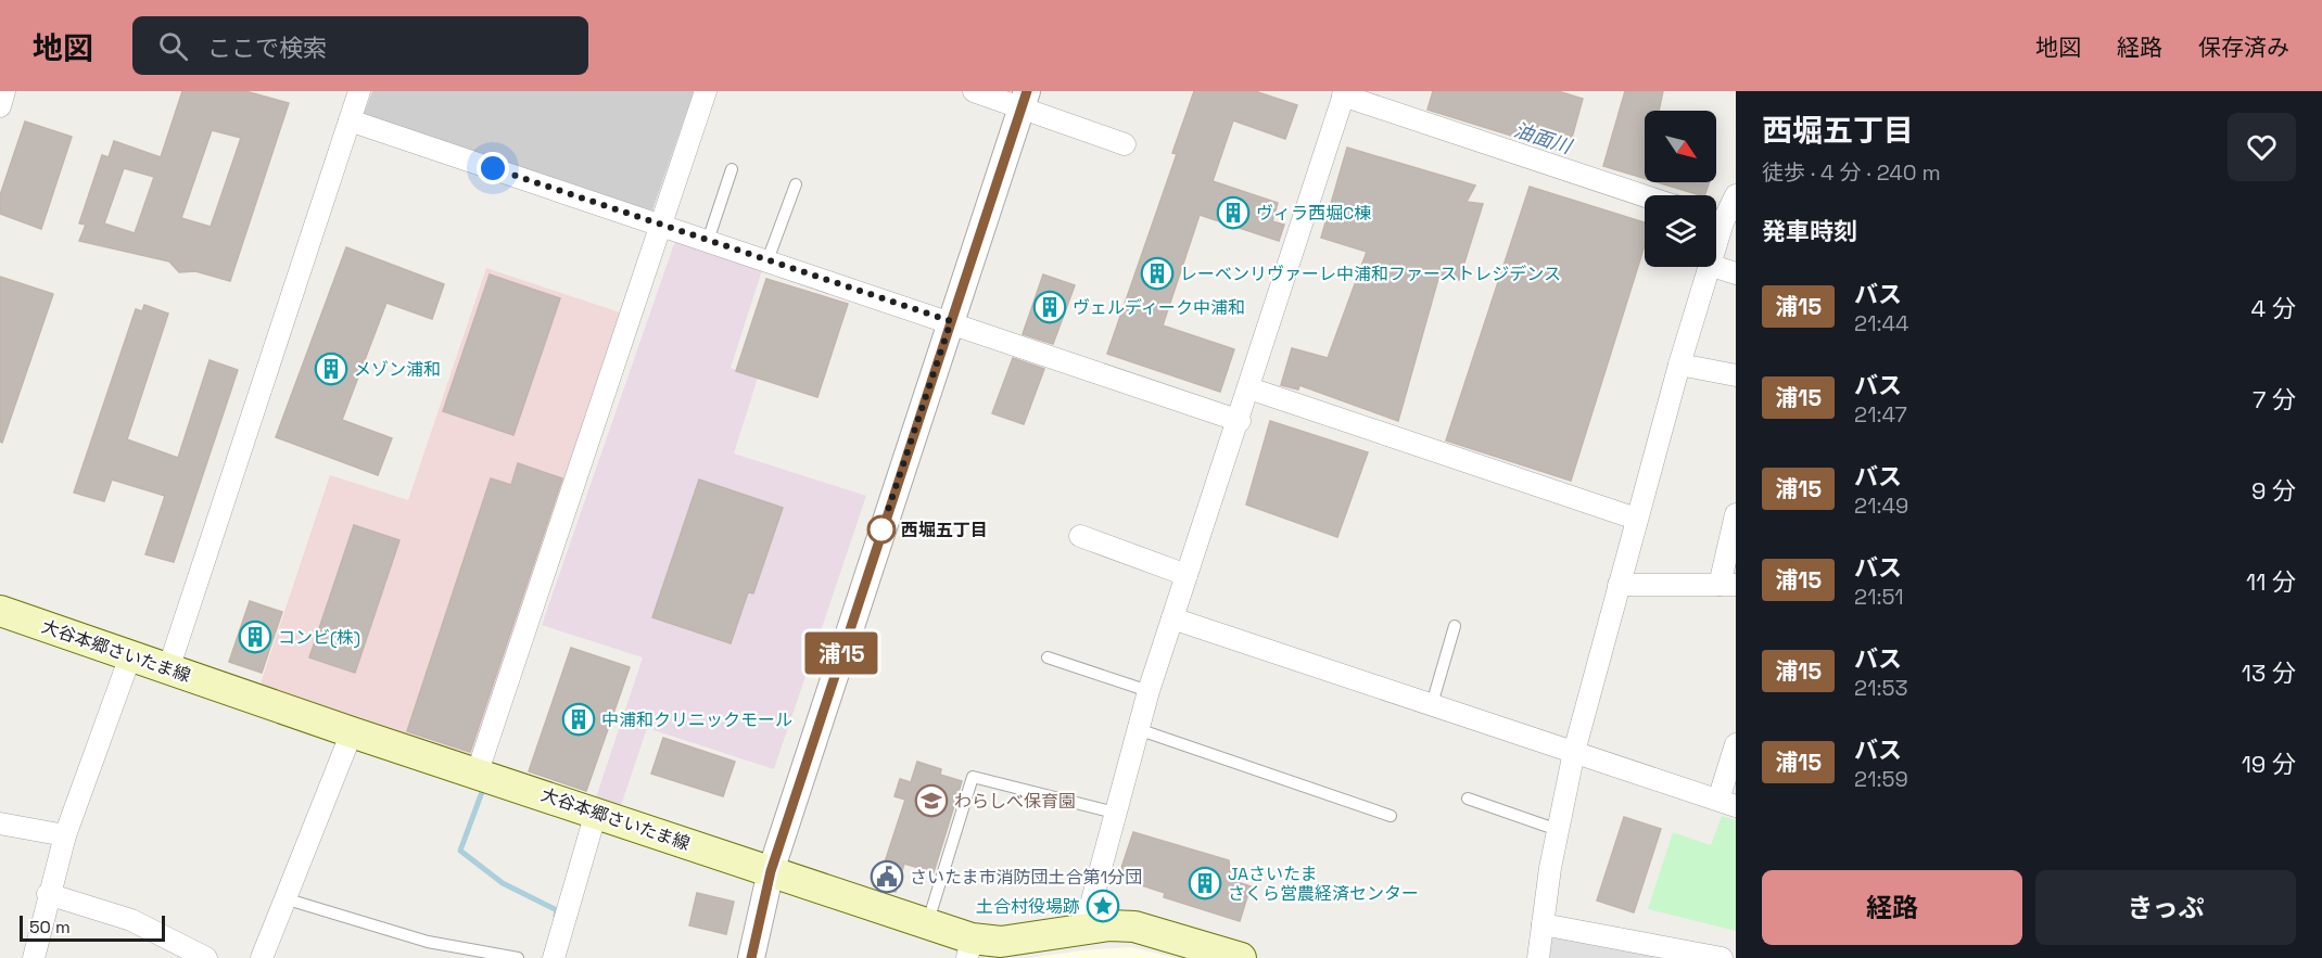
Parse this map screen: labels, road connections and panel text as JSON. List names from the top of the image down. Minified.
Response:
{"streets":{"main road":["大谷本郷さいたま線"]},"water":["油面川"],"places":{"building":["ヴィラ西堀C棟","レーベンリヴァーレ中浦和ファーストレジデンス","ヴェルディーク中浦和","メゾン浦和","コンビ(株)","中浦和クリニックモール","JAさいたま さくら営農経済センター"],"other":["西堀五丁目"],"school or university":["わらしべ保育園"],"public building":["さいたま市消防団土合第1分団"],"place":["土合村役場跡"]},"lines":["bus line 浦15"],"scale_bar":"50 m","north":"bottom right","page":{"header":"地図","search":"ここで検索","nav":["地図","経路","保存済み"],"on_map":"浦15","heading":[["西堀五丁目","徒歩 · 4 分 · 240 m"],"発車時刻"],"list":[{"mark":"浦15","name":"バス","note":"21:44","value":"4 分"},{"mark":"浦15","name":"バス","note":"21:47","value":"7 分"},{"mark":"浦15","name":"バス","note":"21:49","value":"9 分"},{"mark":"浦15","name":"バス","note":"21:51","value":"11 分"},{"mark":"浦15","name":"バス","note":"21:53","value":"13 分"},{"mark":"浦15","name":"バス","note":"21:59","value":"19 分"}],"buttons":["経路","きっぷ"],"scale":"50 m"}}
